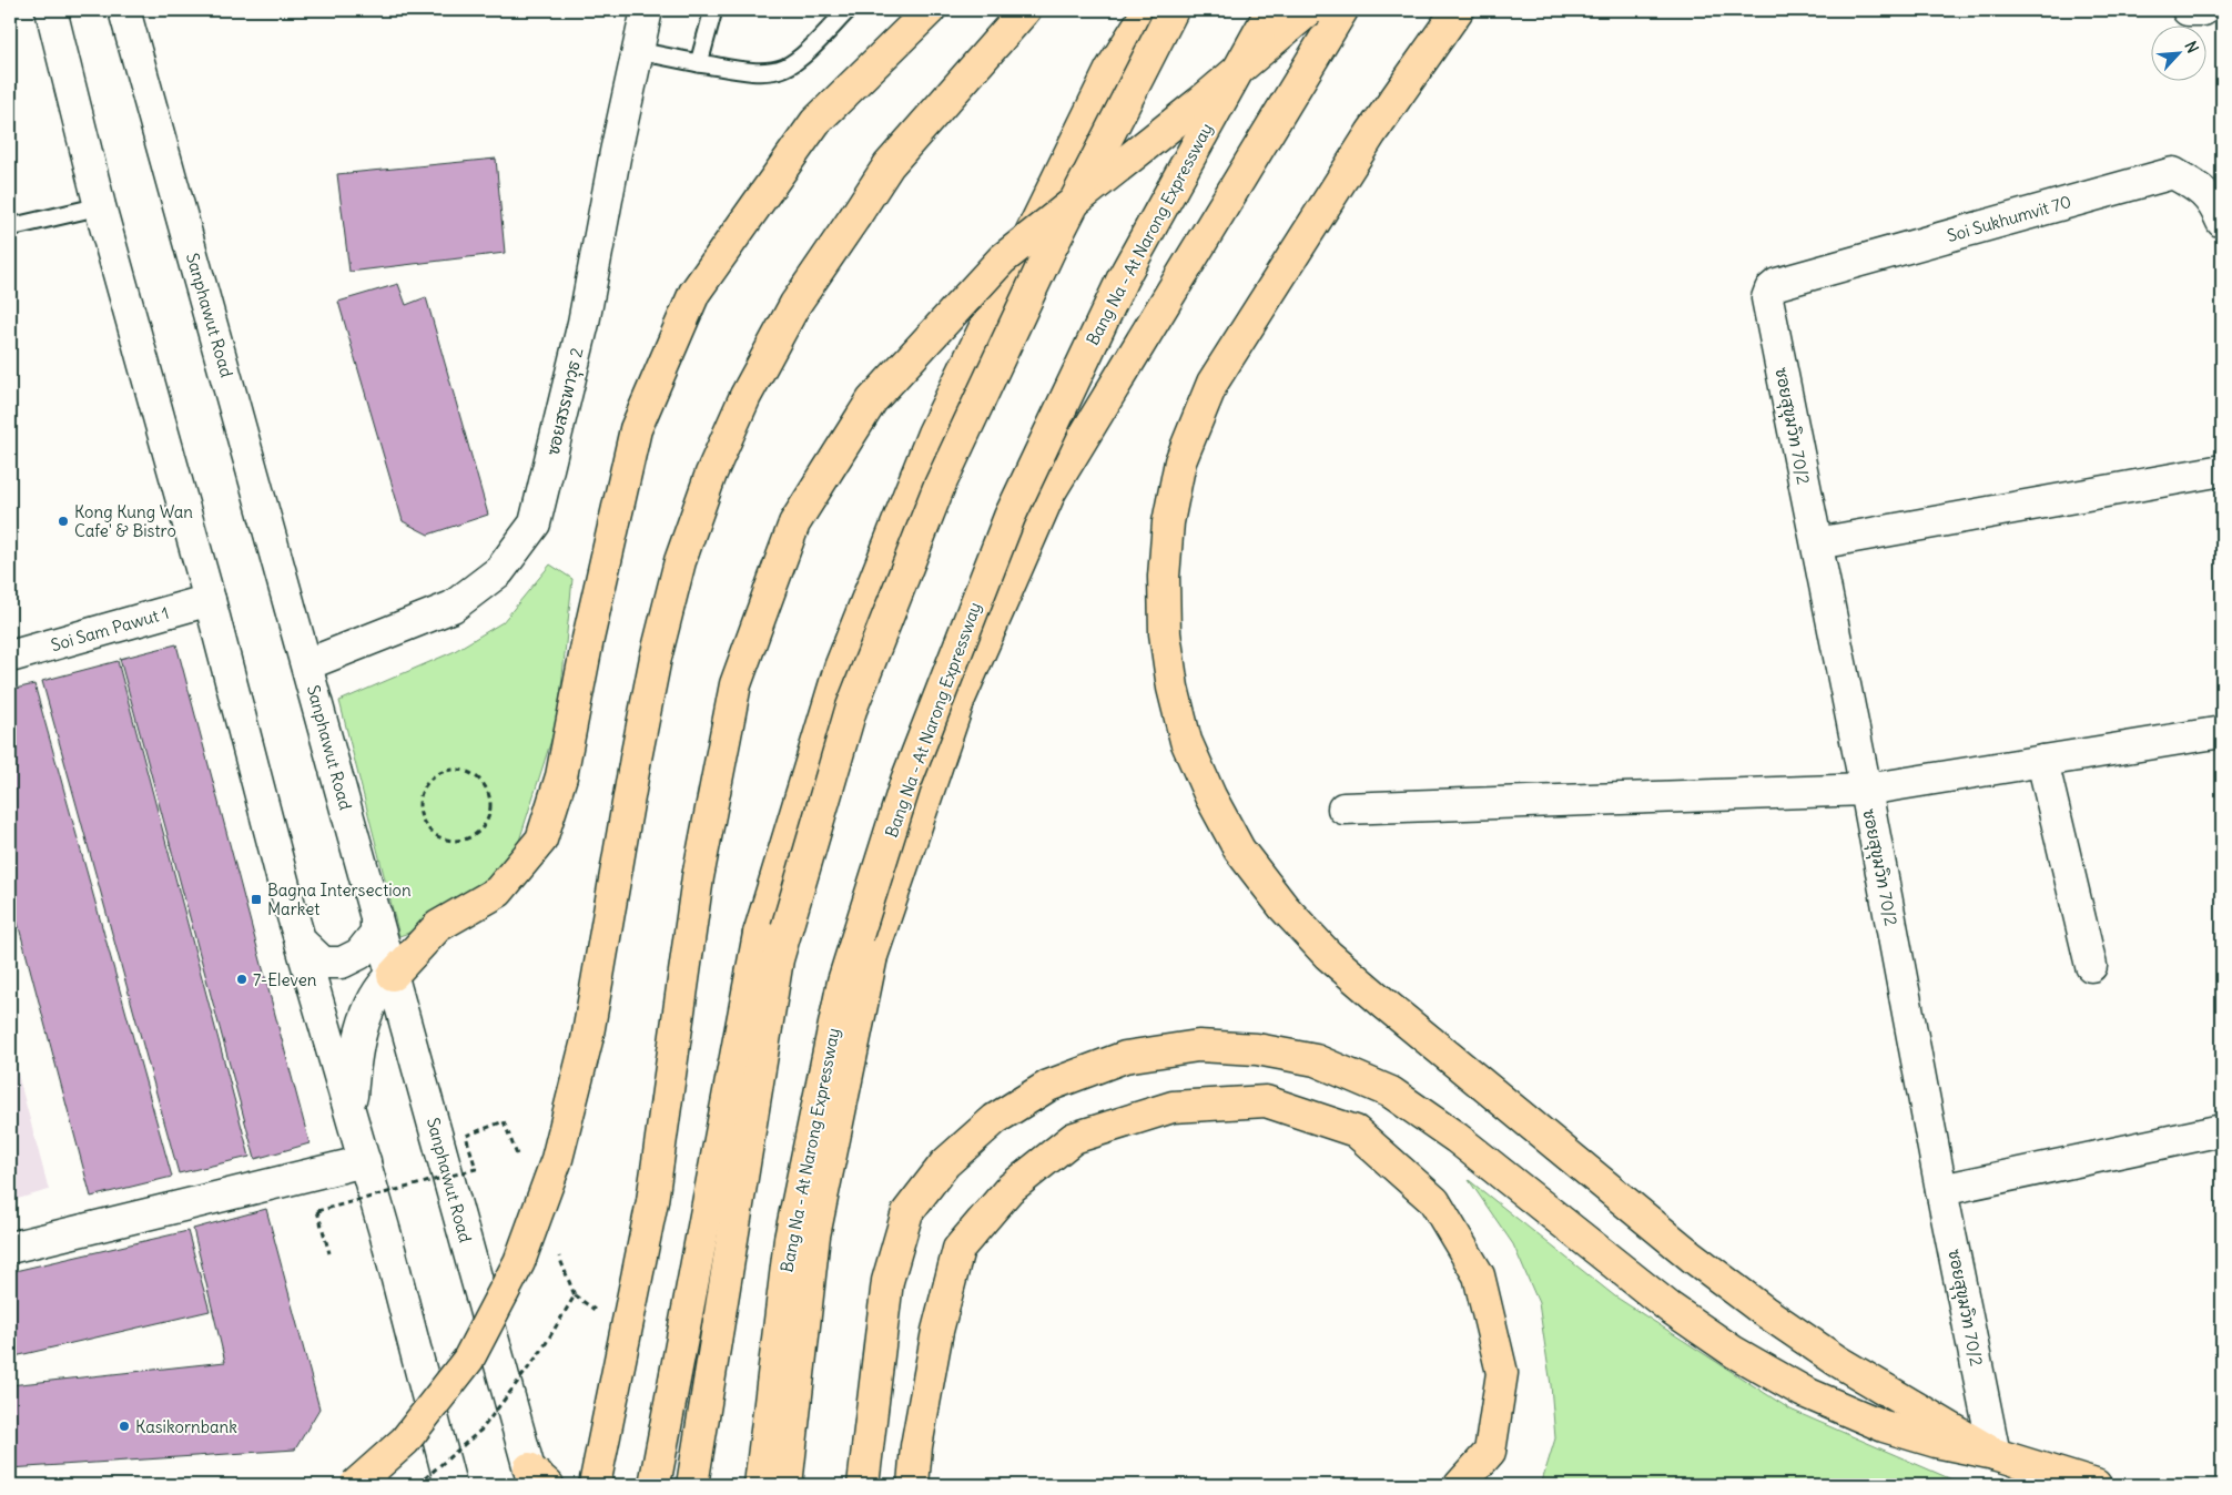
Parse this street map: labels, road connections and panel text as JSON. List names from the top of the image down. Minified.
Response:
{"streets":{"highway":["Bang Na - At Narong Expressway"],"street":["Soi Sukhumvit 70","Sanphawut Road","ซอยสรรพาวุธ 2","ซอยสุขุมวิท 70/2","Soi Sam Pawut 1"]},"crossings":[["Soi Sukhumvit 70","ซอยสุขุมวิท 70/2"],["Sanphawut Road","ซอยสรรพาวุธ 2"]],"places":{"other":["Kong Kung Wan Cafe' & Bistro","7-Eleven","Kasikornbank"],"transit":["Bagna Intersection Market"]},"north":"top right"}
